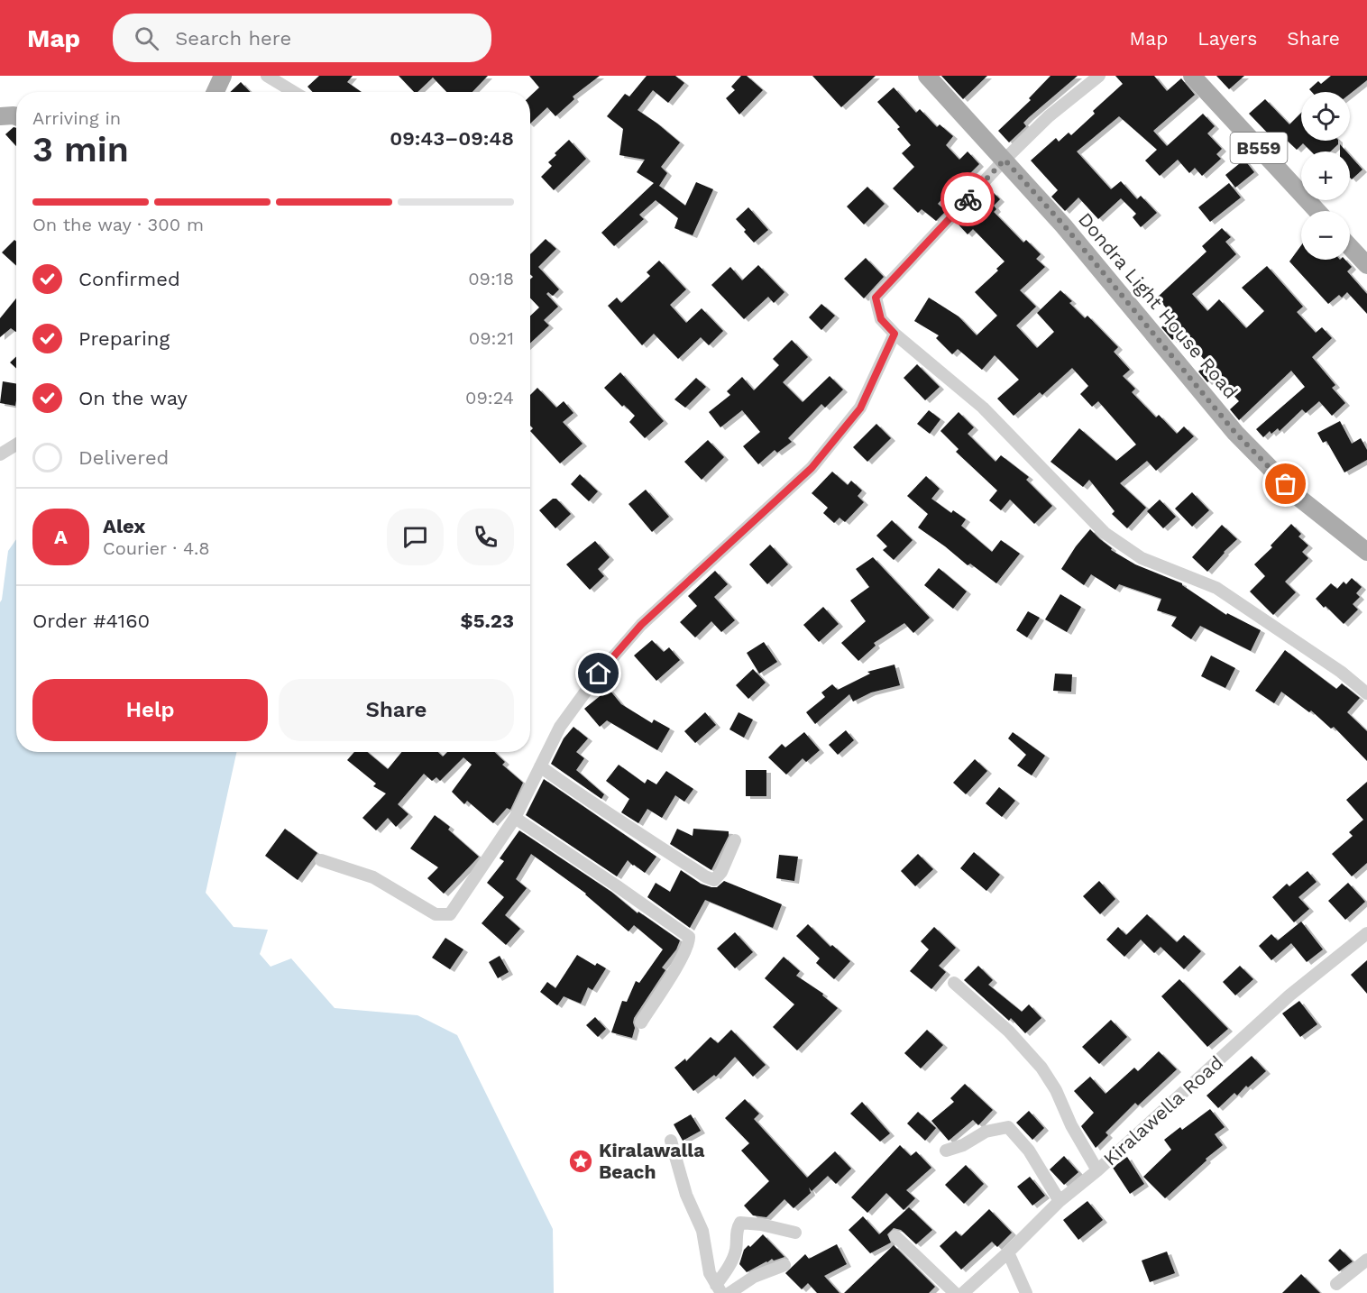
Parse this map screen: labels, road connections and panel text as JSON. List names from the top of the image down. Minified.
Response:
{"streets":{"main road":["B559","Dondra Light House Road"],"street":["Kiralawella Road"]},"places":{"place":["Kiralawalla Beach"]},"page":{"header":"Map","search":"Search here","nav":["Map","Layers","Share"],"map_buttons":["+","−"],"heading":["3 min","Arriving in","09:43–09:48"],"panel":["Alex","Courier · 4.8","Order #4160","$5.23"],"bar":"On the way · 300 m","list":[["Confirmed","09:18"],["Preparing","09:21"],["On the way","09:24"],"Delivered"],"round":"A","buttons":["Help","Share"]}}
